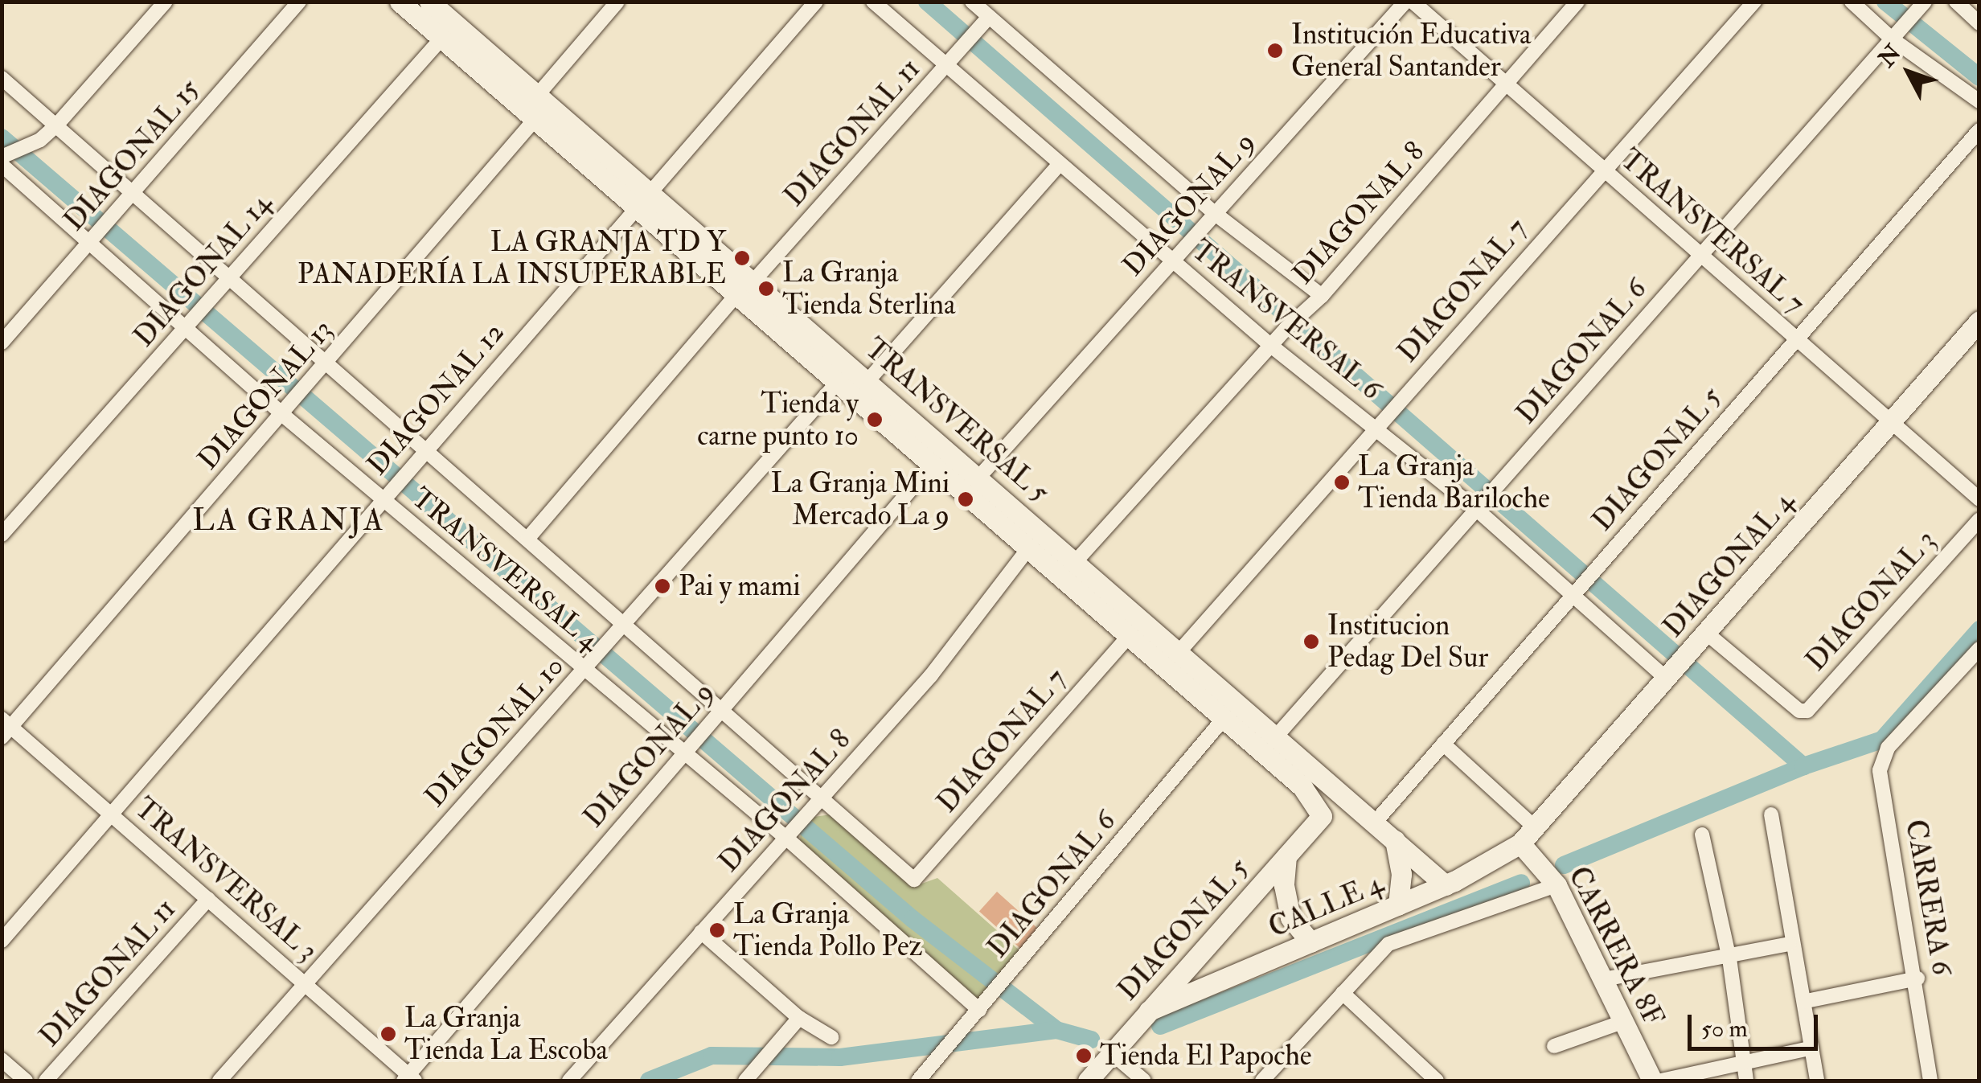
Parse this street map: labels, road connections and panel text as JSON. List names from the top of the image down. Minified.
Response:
{"streets":{"street":["DIAGONAL 11","DIAGONAL 15","DIAGONAL 9","DIAGONAL 8","TRANSVERSAL 7","DIAGONAL 14","DIAGONAL 7","TRANSVERSAL 6","DIAGONAL 6","DIAGONAL 13","DIAGONAL 12","TRANSVERSAL 5","DIAGONAL 5","DIAGONAL 4","TRANSVERSAL 4","DIAGONAL 3","DIAGONAL 10","TRANSVERSAL 3","CARRERA 6","CALLE 4","CARRERA 8F"]},"crossings":[["DIAGONAL 11","TRANSVERSAL 6"],["DIAGONAL 11","TRANSVERSAL 5"],["DIAGONAL 11","TRANSVERSAL 3"],["DIAGONAL 15","TRANSVERSAL 4"],["DIAGONAL 9","TRANSVERSAL 6"],["DIAGONAL 9","TRANSVERSAL 5"],["DIAGONAL 9","TRANSVERSAL 4"],["DIAGONAL 9","TRANSVERSAL 3"],["DIAGONAL 8","TRANSVERSAL 7"],["DIAGONAL 8","DIAGONAL 7"],["DIAGONAL 8","TRANSVERSAL 6"],["DIAGONAL 8","TRANSVERSAL 5"],["DIAGONAL 8","TRANSVERSAL 4"],["TRANSVERSAL 7","DIAGONAL 7"],["TRANSVERSAL 7","DIAGONAL 6"],["TRANSVERSAL 7","DIAGONAL 5"],["TRANSVERSAL 7","DIAGONAL 4"],["DIAGONAL 14","TRANSVERSAL 5"],["DIAGONAL 14","TRANSVERSAL 4"],["DIAGONAL 7","TRANSVERSAL 6"],["DIAGONAL 7","TRANSVERSAL 5"],["TRANSVERSAL 6","DIAGONAL 6"],["TRANSVERSAL 6","DIAGONAL 5"],["TRANSVERSAL 6","DIAGONAL 4"],["DIAGONAL 6","TRANSVERSAL 5"],["DIAGONAL 6","TRANSVERSAL 4"],["DIAGONAL 13","TRANSVERSAL 5"],["DIAGONAL 13","TRANSVERSAL 4"],["DIAGONAL 13","TRANSVERSAL 3"],["DIAGONAL 12","TRANSVERSAL 5"],["DIAGONAL 12","TRANSVERSAL 4"],["DIAGONAL 12","TRANSVERSAL 3"],["TRANSVERSAL 5","DIAGONAL 5"],["TRANSVERSAL 5","DIAGONAL 10"],["TRANSVERSAL 5","CALLE 4"],["DIAGONAL 5","CALLE 4"],["DIAGONAL 4","DIAGONAL 3"],["DIAGONAL 4","CALLE 4"],["DIAGONAL 4","CARRERA 8F"],["TRANSVERSAL 4","DIAGONAL 10"],["DIAGONAL 10","TRANSVERSAL 3"],["CALLE 4","CARRERA 8F"]],"districts":["LA GRANJA"],"places":["Institución Educativa General Santander","LA GRANJA TD Y PANADERÍA LA INSUPERABLE","La Granja Tienda Sterlina","Tienda y carne punto 10","La Granja Tienda Bariloche","La Granja Mini Mercado La 9","Pai y mami","Institucion Pedag Del Sur","La Granja Tienda Pollo Pez","La Granja Tienda La Escoba","Tienda El Papoche"],"scale_bar":"50 m","north":"top left"}
